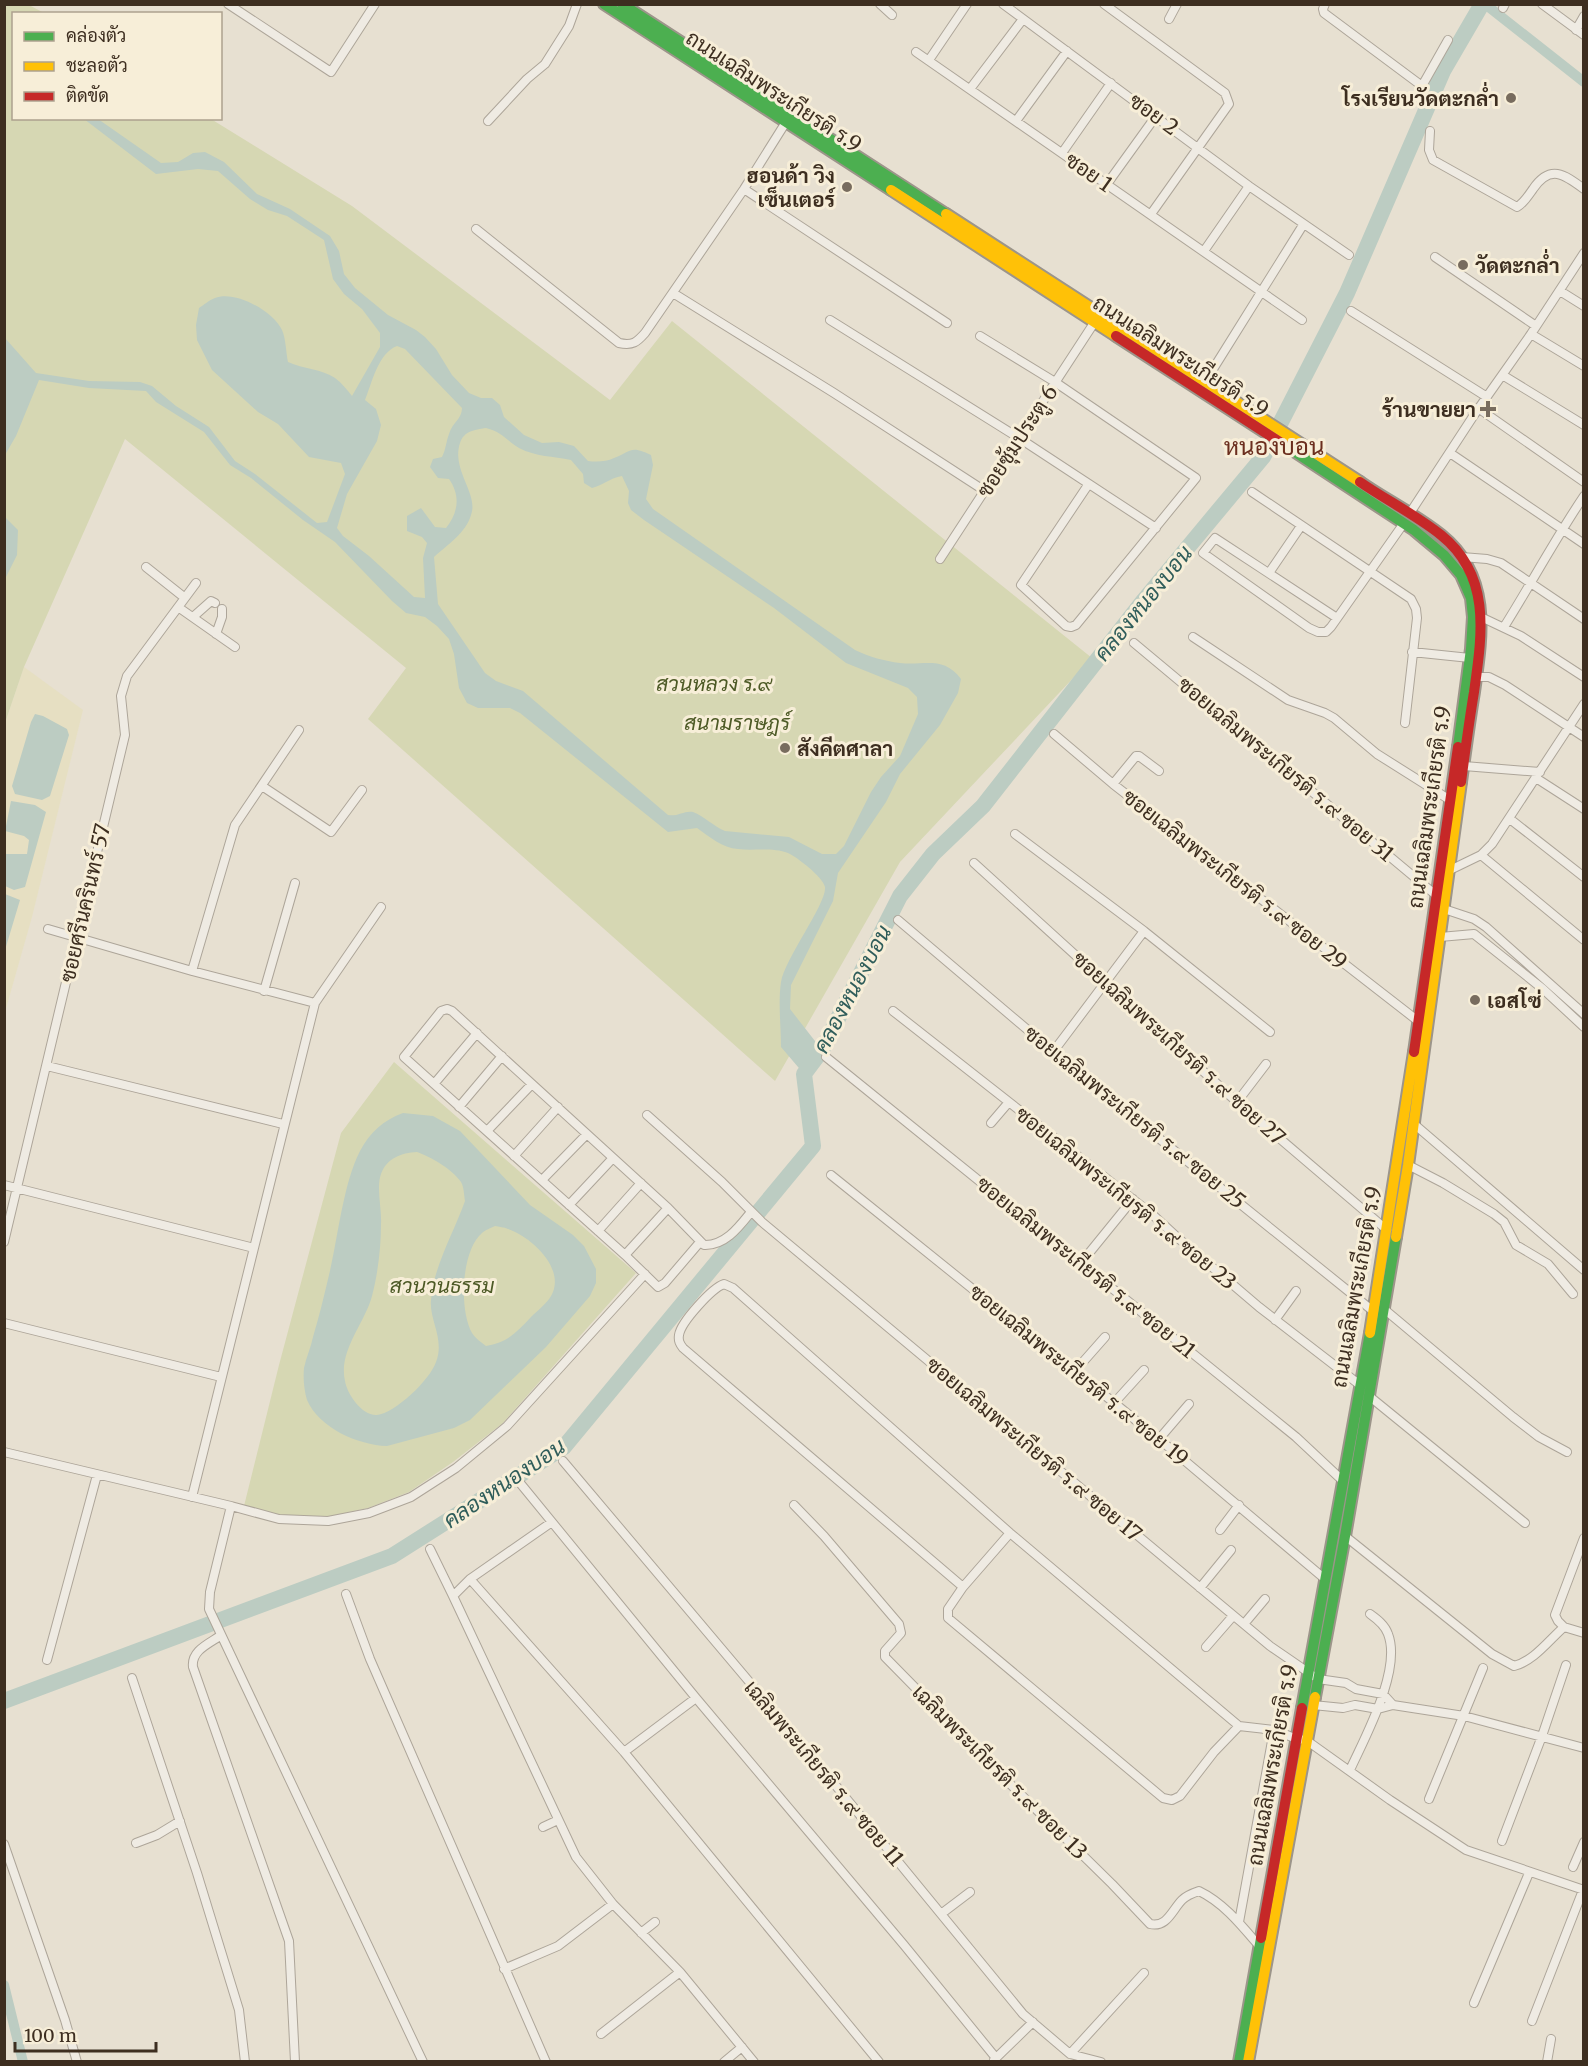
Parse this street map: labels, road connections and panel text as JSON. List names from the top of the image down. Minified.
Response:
{"streets":{"main road":["ถนนเฉลิมพระเกียรติ ร.9"],"street":["ซอย 2","ซอย 1","ซอยซุ้มประตู 6","ซอยเฉลิมพระเกียรติ ร.๙ ซอย 31","ซอยเฉลิมพระเกียรติ ร.๙ ซอย 29","ซอยศรีนครินทร์ 57","ซอยเฉลิมพระเกียรติ ร.๙ ซอย 27","ซอยเฉลิมพระเกียรติ ร.๙ ซอย 25","ซอยเฉลิมพระเกียรติ ร.๙ ซอย 23","ซอยเฉลิมพระเกียรติ ร.๙ ซอย 21","ซอยเฉลิมพระเกียรติ ร.๙ ซอย 19","ซอยเฉลิมพระเกียรติ ร.๙ ซอย 17","เฉลิมพระเกียรติ ร.๙ ซอย 13","เฉลิมพระเกียรติ ร.๙ ซอย 11"]},"crossings":[["ถนนเฉลิมพระเกียรติ ร.9","ซอยซุ้มประตู 6"],["ถนนเฉลิมพระเกียรติ ร.9","ซอยเฉลิมพระเกียรติ ร.๙ ซอย 31"],["ถนนเฉลิมพระเกียรติ ร.9","ซอยเฉลิมพระเกียรติ ร.๙ ซอย 29"],["ถนนเฉลิมพระเกียรติ ร.9","ซอยเฉลิมพระเกียรติ ร.๙ ซอย 27"],["ถนนเฉลิมพระเกียรติ ร.9","ซอยเฉลิมพระเกียรติ ร.๙ ซอย 25"],["ถนนเฉลิมพระเกียรติ ร.9","ซอยเฉลิมพระเกียรติ ร.๙ ซอย 23"],["ถนนเฉลิมพระเกียรติ ร.9","ซอยเฉลิมพระเกียรติ ร.๙ ซอย 21"],["ถนนเฉลิมพระเกียรติ ร.9","ซอยเฉลิมพระเกียรติ ร.๙ ซอย 19"],["ถนนเฉลิมพระเกียรติ ร.9","ซอยเฉลิมพระเกียรติ ร.๙ ซอย 17"],["ถนนเฉลิมพระเกียรติ ร.9","เฉลิมพระเกียรติ ร.๙ ซอย 13"]],"districts":["หนองบอน"],"water":["คลองหนองบอน"],"parks":["สวนหลวง ร.๙","สนามราษฎร์","สวนวนธรรม"],"places":{"other":["โรงเรียนวัดตะกล่ำ","ฮอนด้า วิง เซ็นเตอร์","วัดตะกล่ำ","สังคีตศาลา","เอสโซ่"],"health":["ร้านขายยา"]},"legend":["คล่องตัว","ชะลอตัว","ติดขัด"],"scale_bar":"100 m"}
